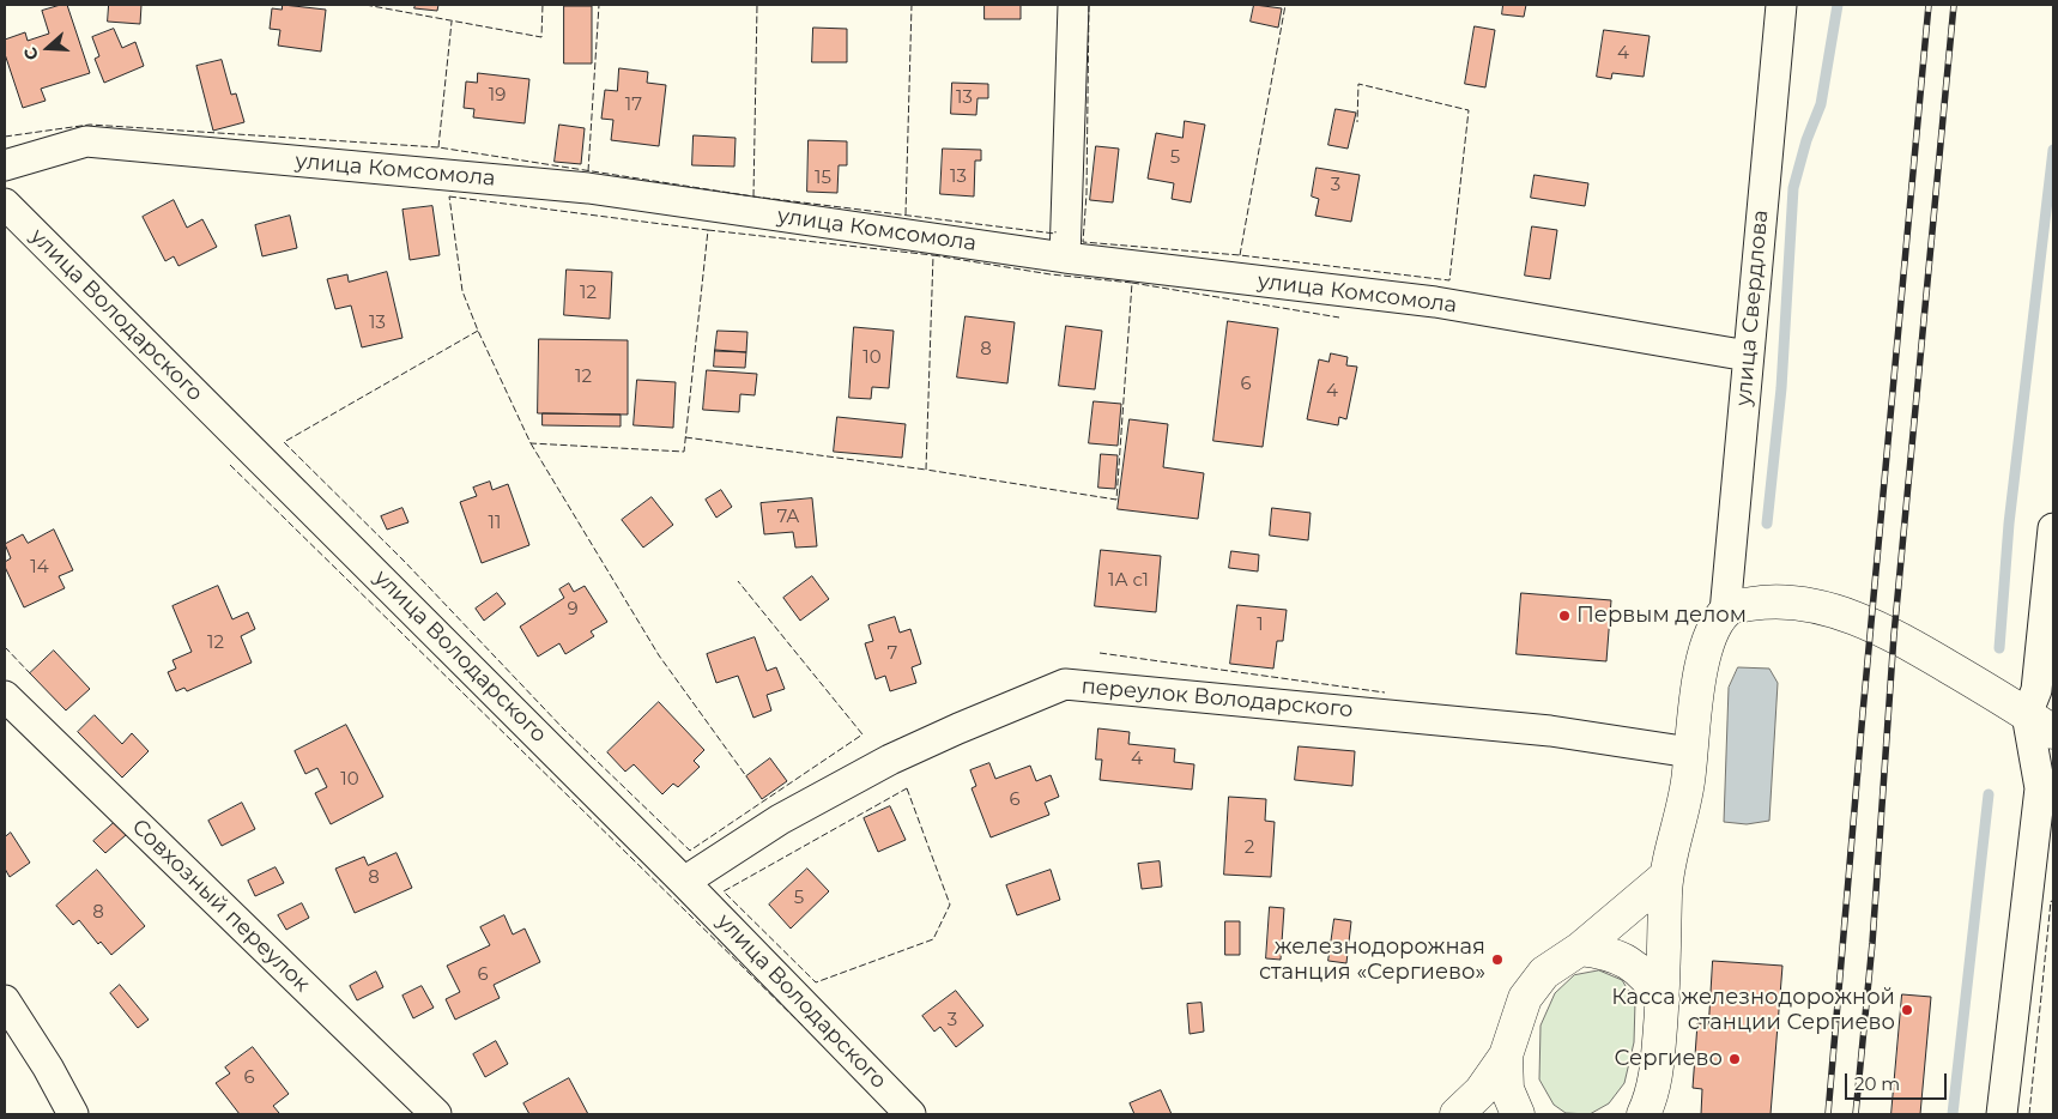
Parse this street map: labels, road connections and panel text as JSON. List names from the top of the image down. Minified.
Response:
{"streets":{"street":["улица Комсомола","улица Свердлова","улица Володарского","переулок Володарского","Совхозный переулок"]},"crossings":[["улица Комсомола","улица Свердлова"],["улица Свердлова","переулок Володарского"],["улица Володарского","переулок Володарского"]],"places":["Первым делом","железнодорожная станция «Сергиево»","Касса железнодорожной станции Сергиево","Сергиево"],"house_numbers":["4","19","13","17","5","13","15","3","12","13","8","10","12","6","4","7А","11","14","1А с1","9","1","12","7","4","10","6","2","8","5","8","6","3","6"],"scale_bar":"20 m","north":"left"}
